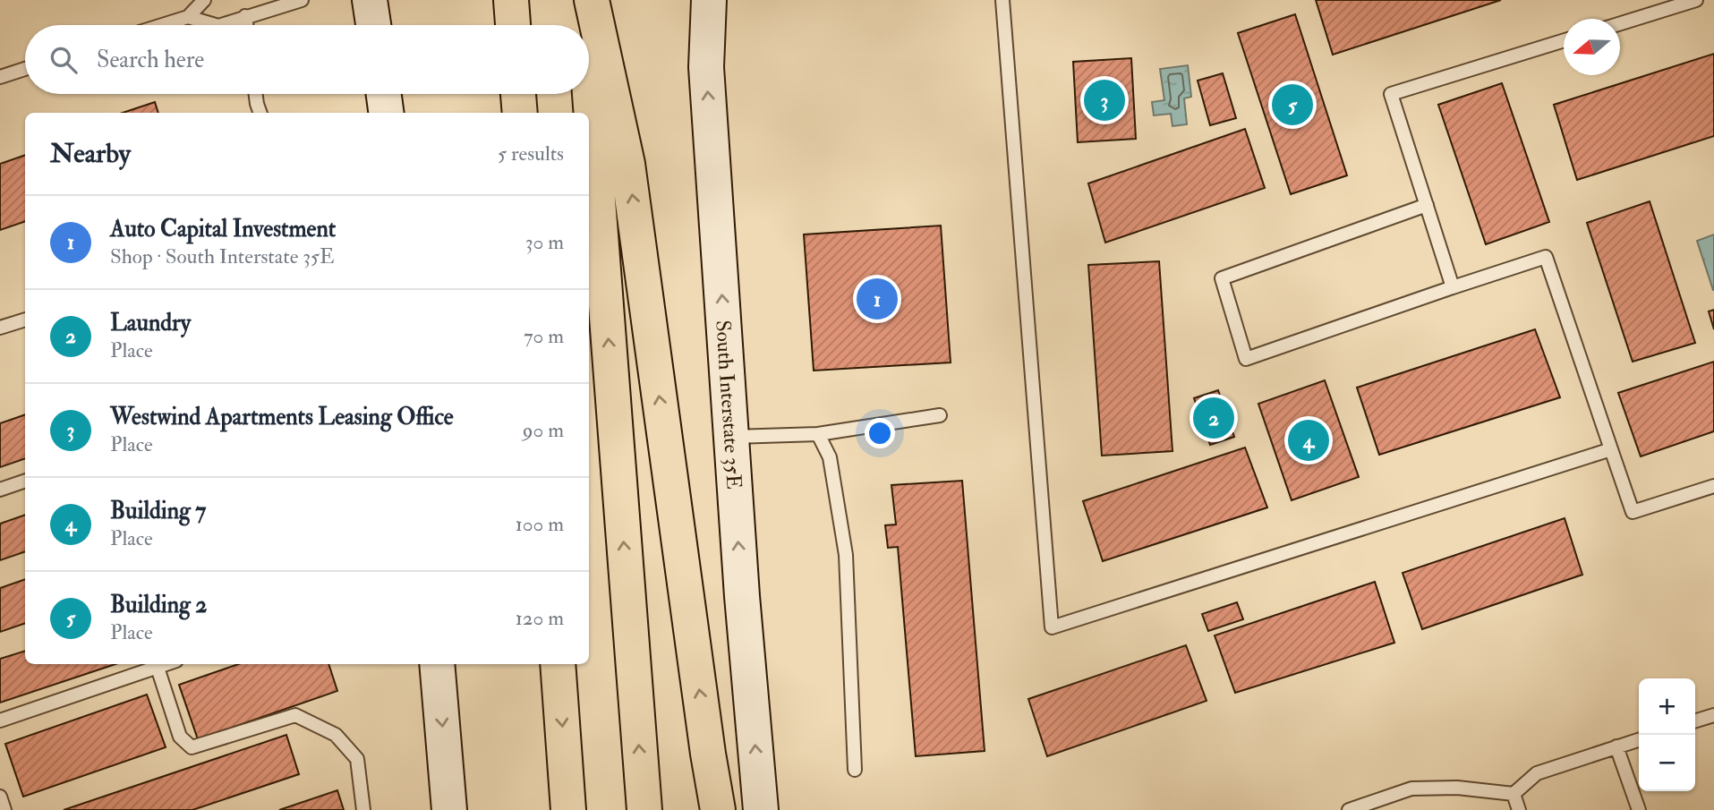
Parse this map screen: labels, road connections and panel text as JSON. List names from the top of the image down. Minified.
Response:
{"streets":{"main road":["South Interstate 35E"]},"one_way":["South Interstate 35E"],"north":"left","page":{"search":"Search here","pins":["3","5","1","2","4"],"heading":["Nearby","5 results"],"list":[{"mark":"1","name":"Auto Capital Investment","note":"Shop · South Interstate 35E","value":"30 m"},{"mark":"2","name":"Laundry","note":"Place","value":"70 m"},{"mark":"3","name":"Westwind Apartments Leasing Office","note":"Place","value":"90 m"},{"mark":"4","name":"Building 7","note":"Place","value":"100 m"},{"mark":"5","name":"Building 2","note":"Place","value":"120 m"}],"map_buttons":["+","−"]}}
